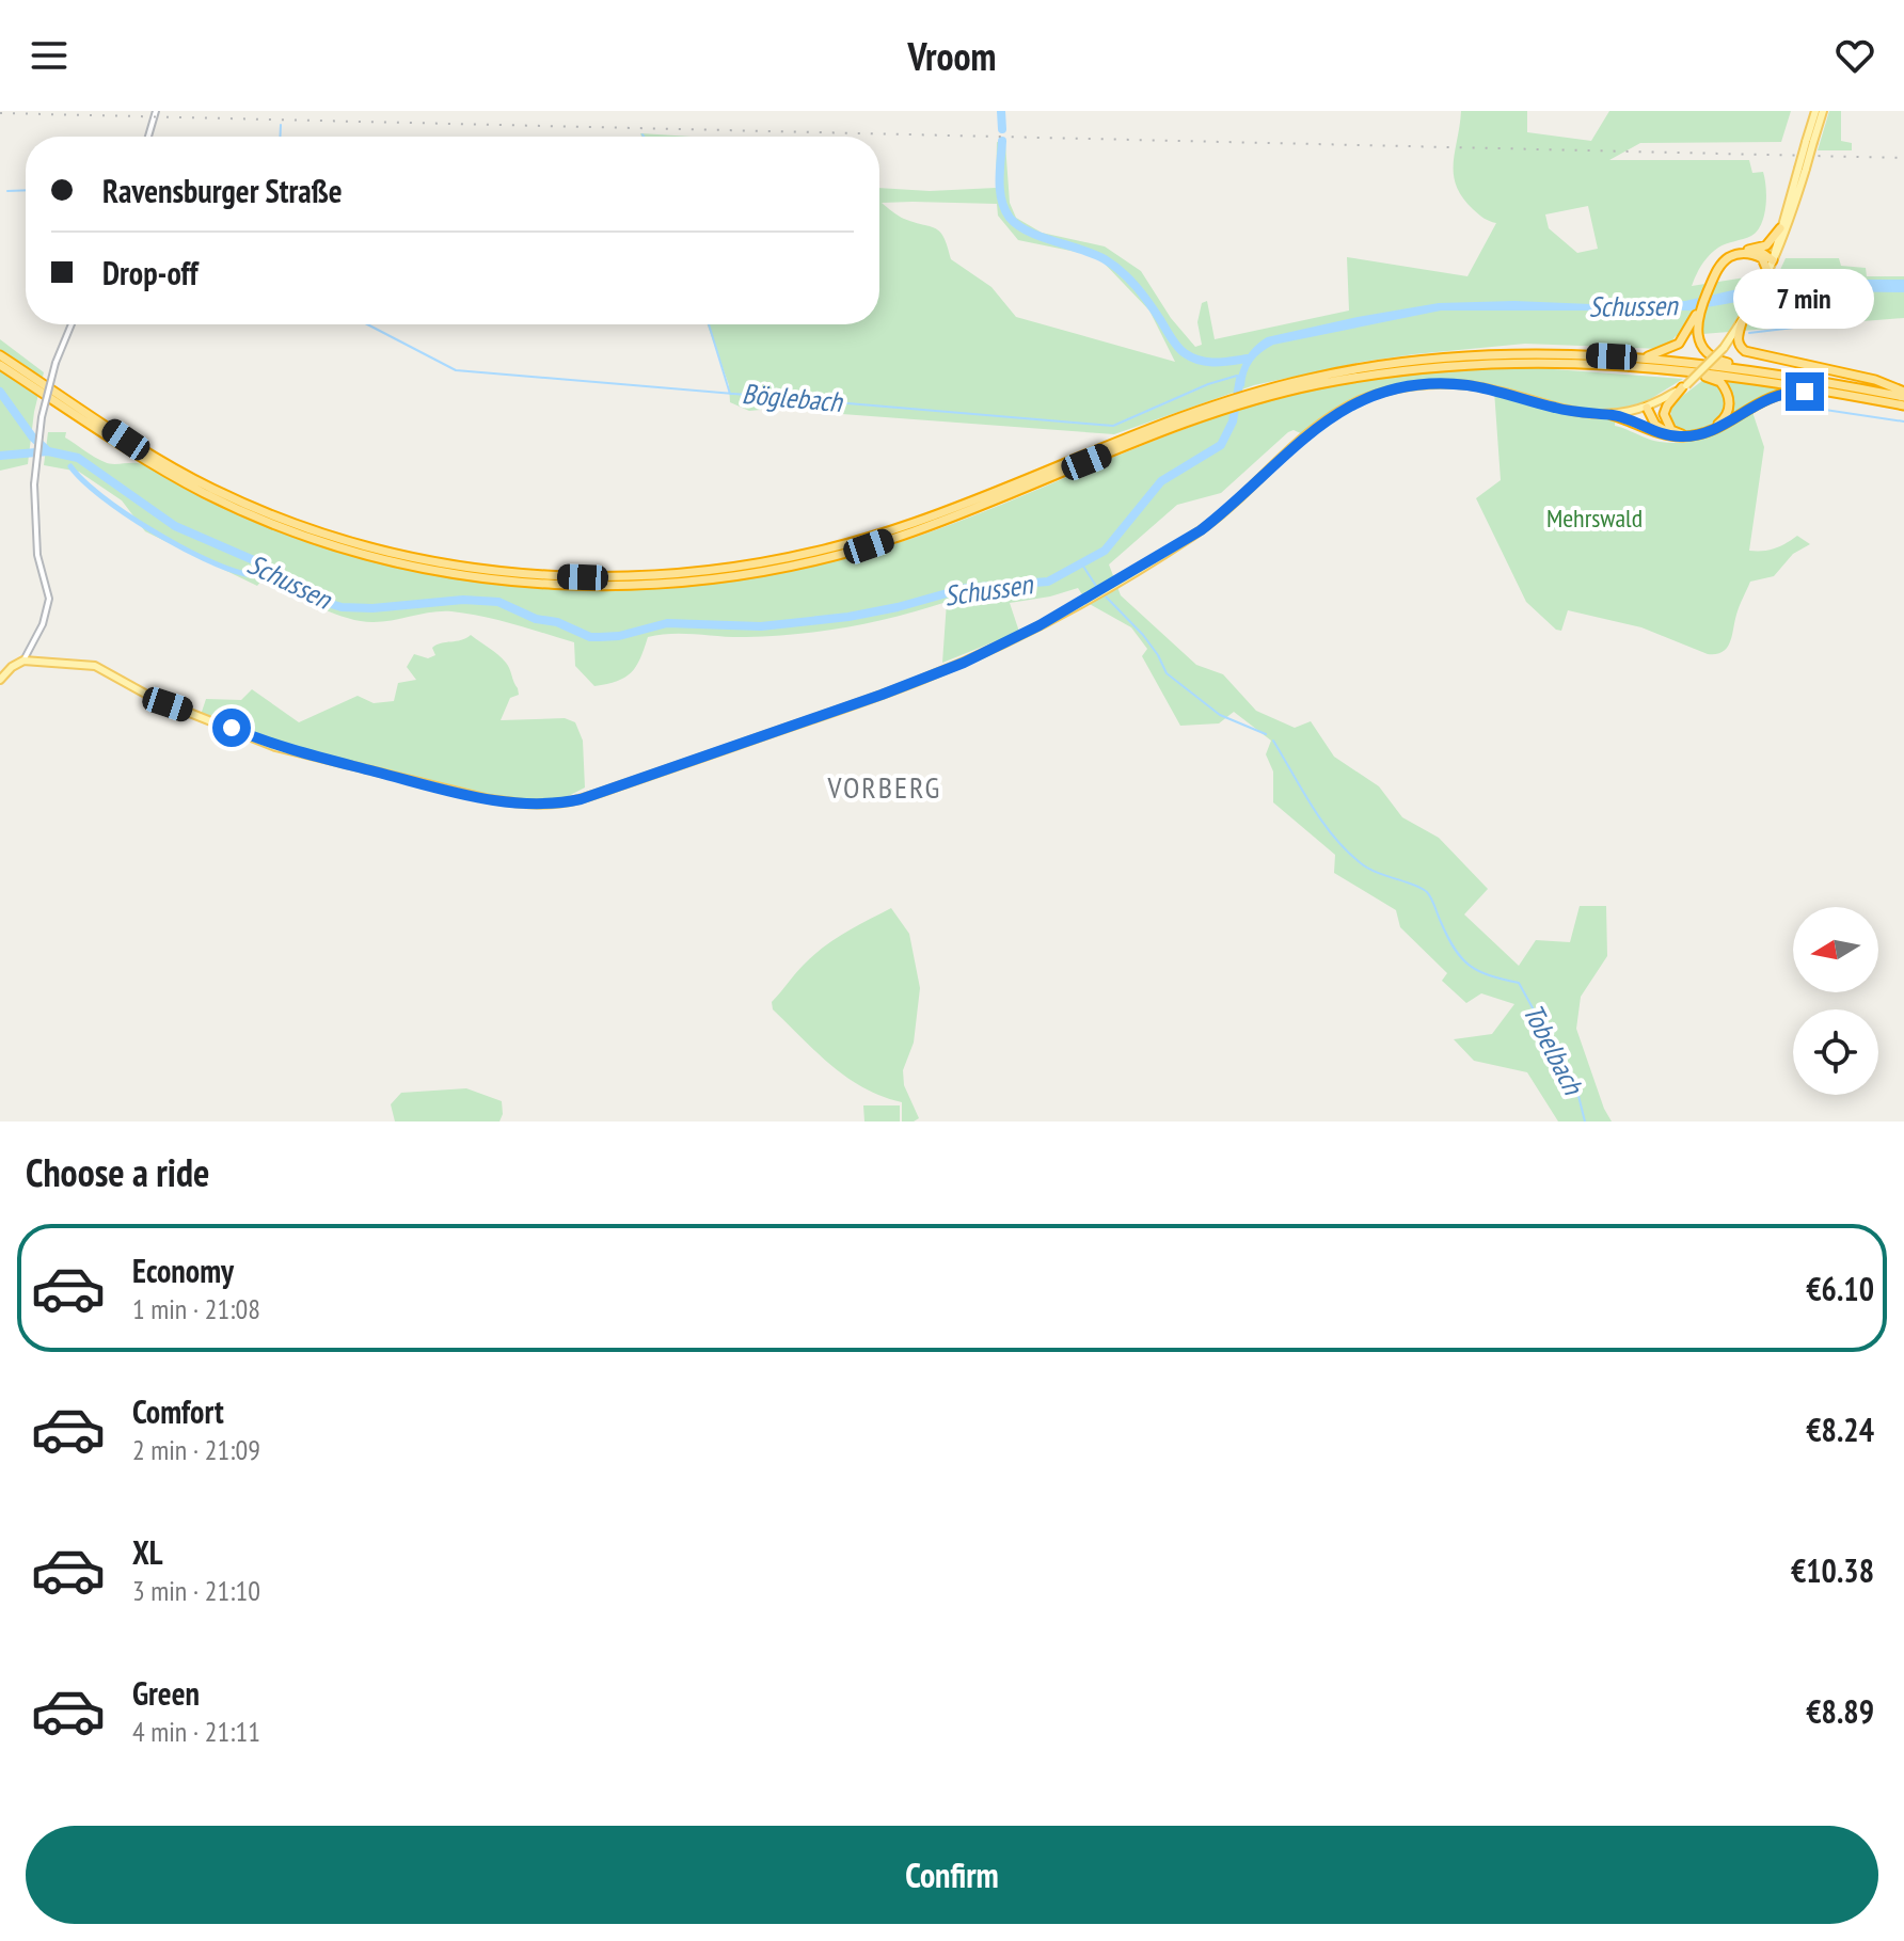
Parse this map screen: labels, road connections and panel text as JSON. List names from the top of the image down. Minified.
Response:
{"districts":["VORBERG"],"water":["Schussen","Böglebach","Tobelbach"],"parks":["Mehrswald"],"north":"left","page":{"header":"Vroom","banner":["Ravensburger Straße","Drop-off"],"bubble":"7 min","heading":"Choose a ride","list":[{"name":"Economy","note":"1 min · 21:08","value":"€6.10"},{"name":"Comfort","note":"2 min · 21:09","value":"€8.24"},{"name":"XL","note":"3 min · 21:10","value":"€10.38"},{"name":"Green","note":"4 min · 21:11","value":"€8.89"}],"buttons":"Confirm"}}
